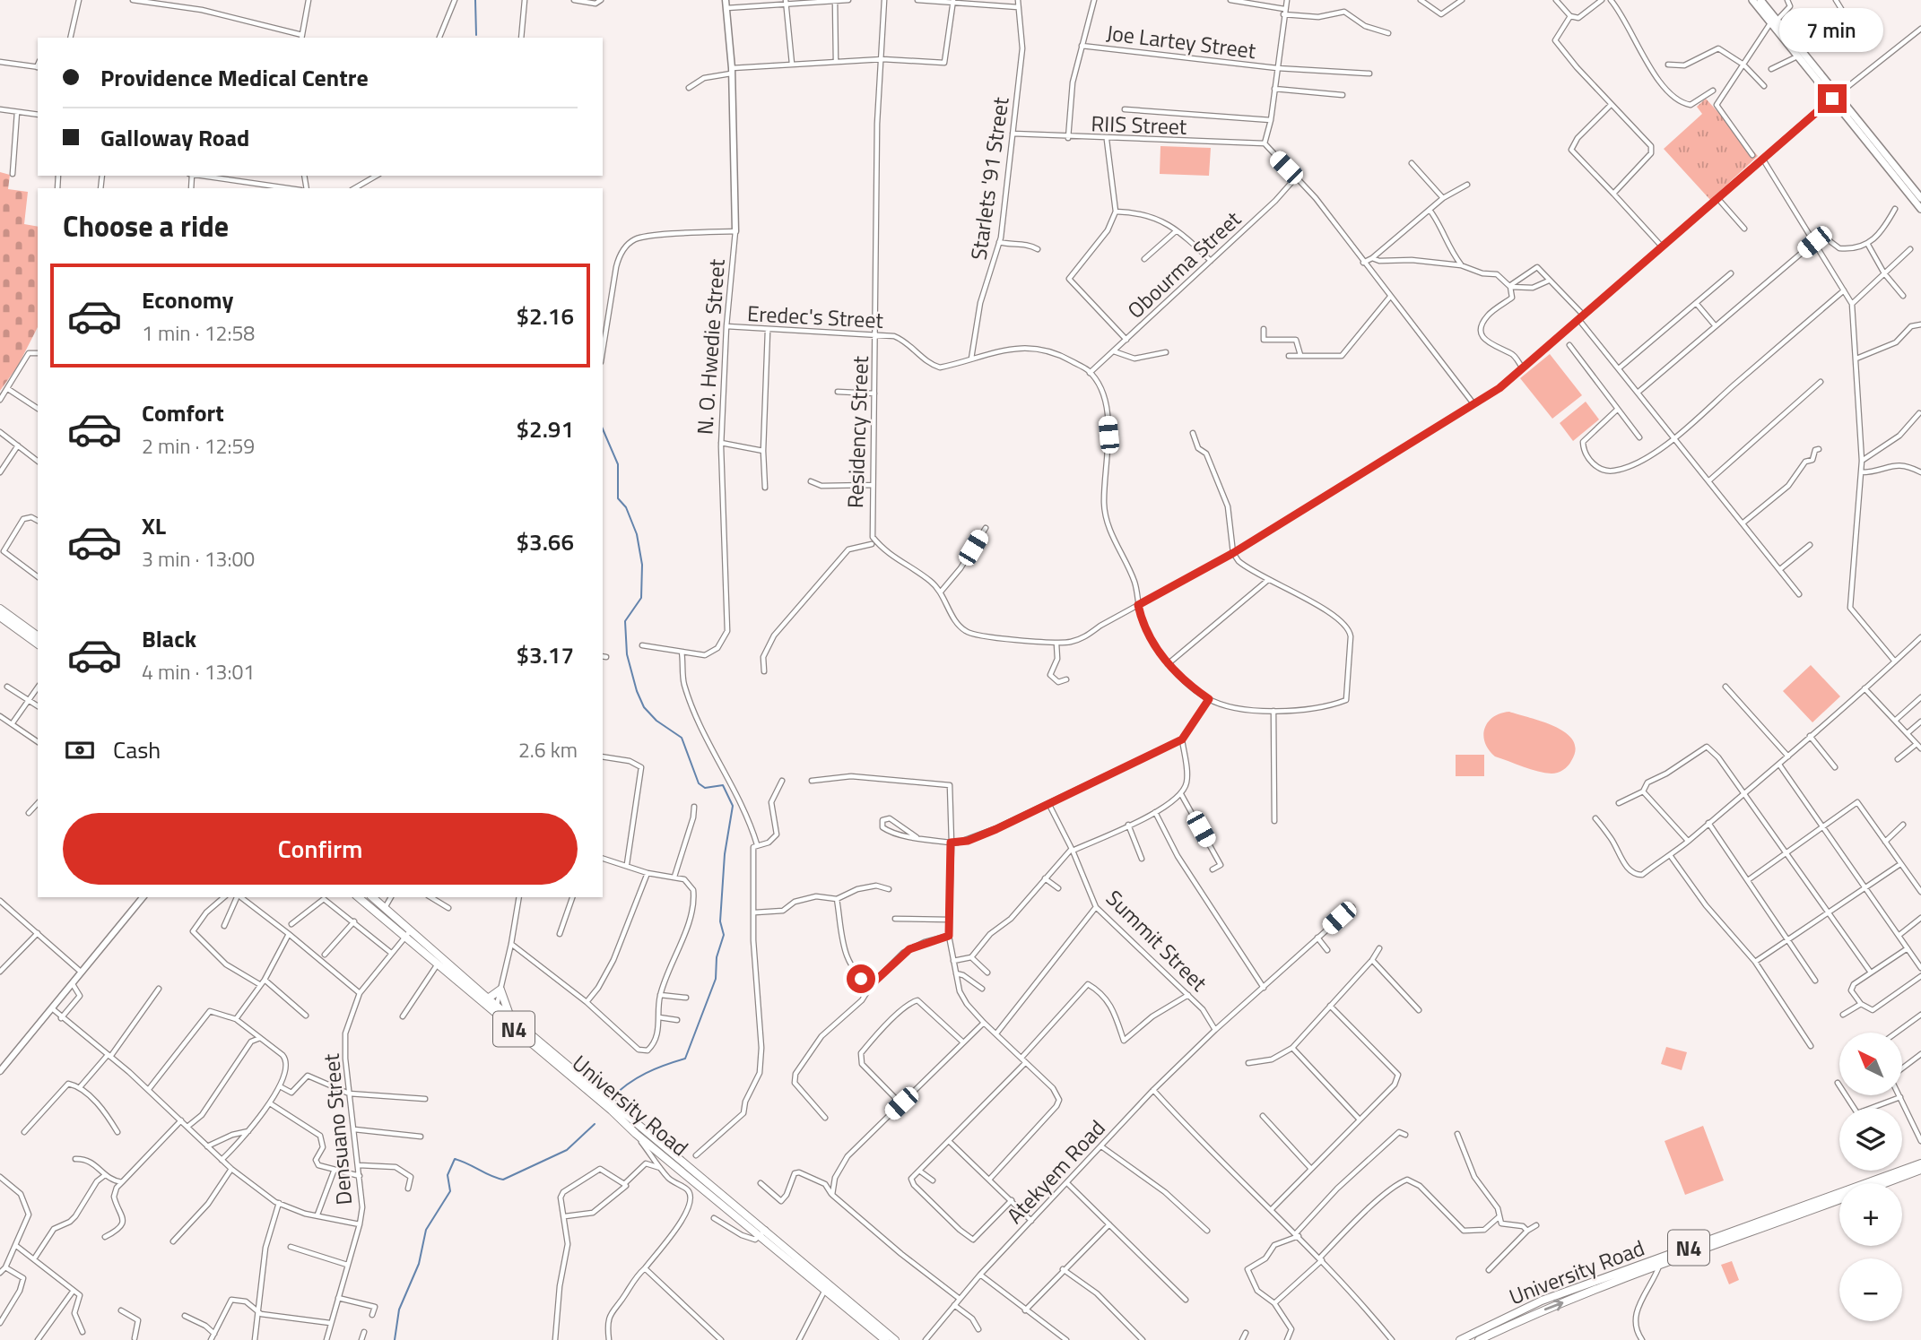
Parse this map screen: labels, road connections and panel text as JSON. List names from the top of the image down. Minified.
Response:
{"streets":{"highway":["N4","University Road"],"street":["Joe Lartey Street","RIIS Street","Starlets '91 Street","Obourma Street","Eredec's Street","N. O. Hwedie Street","Residency Street","Summit Street","Densuano Street","Atekyem Road"]},"crossings":[["RIIS Street","Starlets '91 Street"],["Starlets '91 Street","Eredec's Street"],["Obourma Street","Eredec's Street"],["Eredec's Street","N. O. Hwedie Street"],["Eredec's Street","Residency Street"],["Summit Street","Atekyem Road"],["University Road","Densuano Street"]],"north":"top left","page":{"bubble":"7 min","banner":["Providence Medical Centre","Galloway Road"],"heading":"Choose a ride","list":[{"name":"Economy","note":"1 min · 12:58","value":"$2.16"},{"name":"Comfort","note":"2 min · 12:59","value":"$2.91"},{"name":"XL","note":"3 min · 13:00","value":"$3.66"},{"name":"Black","note":"4 min · 13:01","value":"$3.17"}],"pay":["Cash","2.6 km"],"buttons":"Confirm","map_buttons":["+","−"]}}
